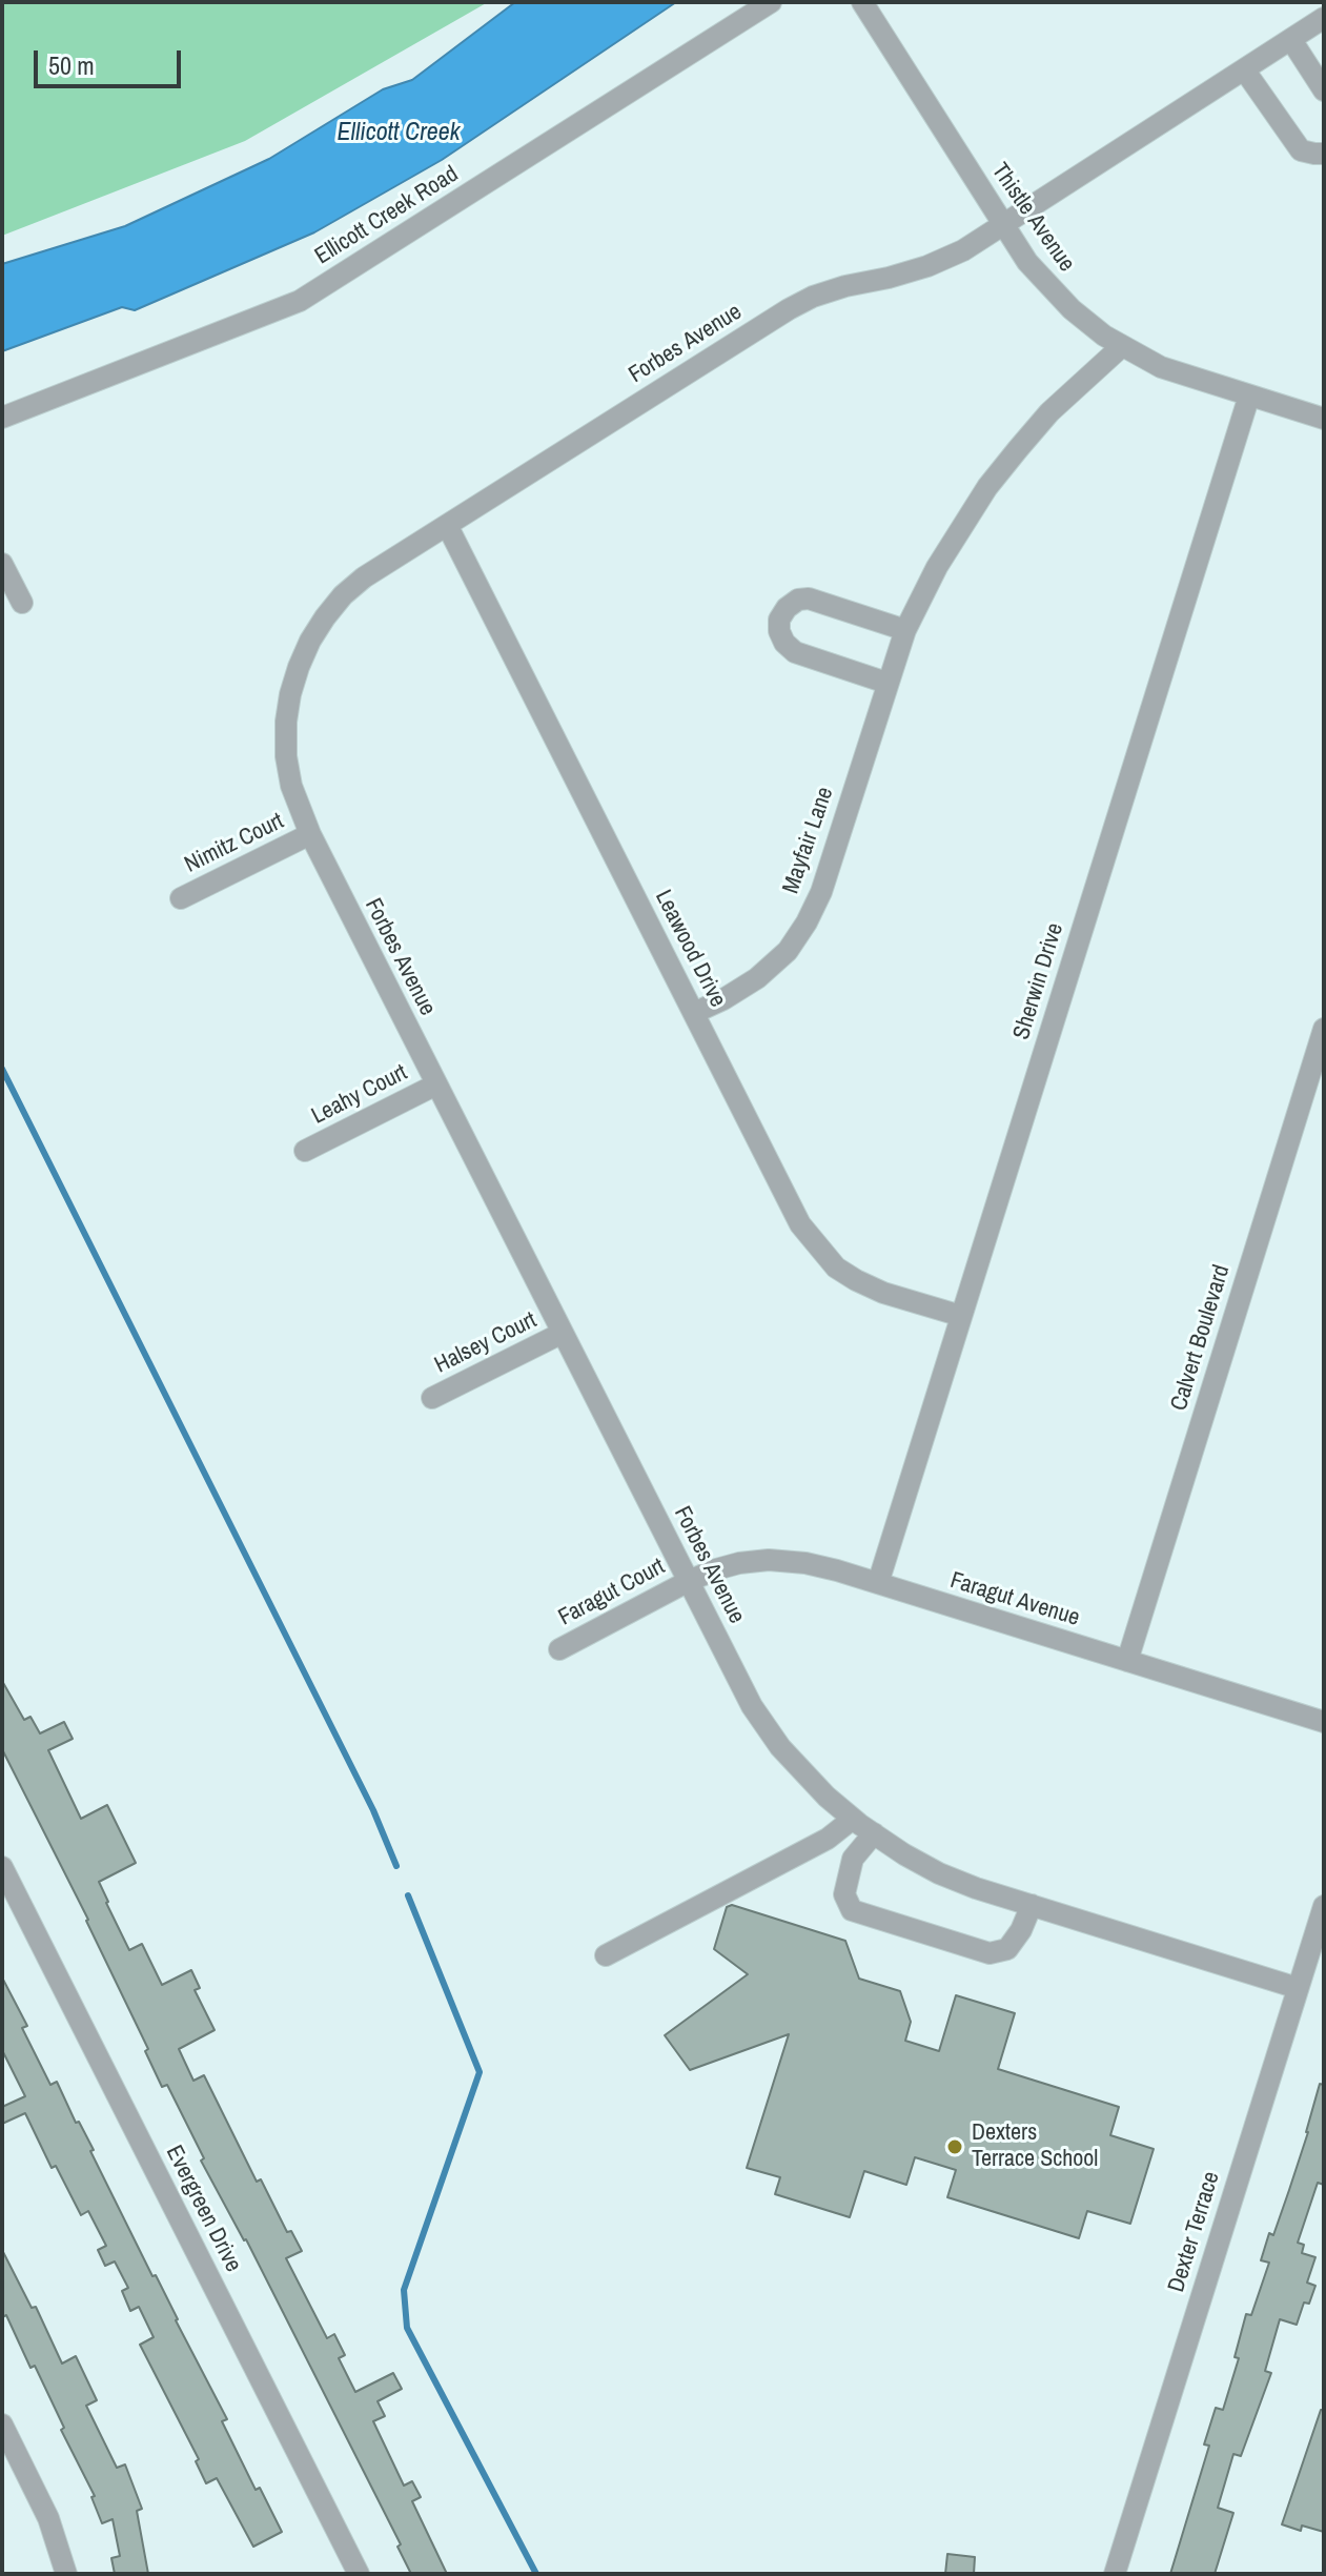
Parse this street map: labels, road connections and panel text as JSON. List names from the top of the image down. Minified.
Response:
{"streets":{"street":["Ellicott Creek Road","Thistle Avenue","Forbes Avenue","Mayfair Lane","Nimitz Court","Leawood Drive","Sherwin Drive","Leahy Court","Calvert Boulevard","Halsey Court","Faragut Court","Faragut Avenue","Evergreen Drive","Dexter Terrace"]},"crossings":[["Thistle Avenue","Forbes Avenue"],["Thistle Avenue","Mayfair Lane"],["Thistle Avenue","Sherwin Drive"],["Forbes Avenue","Nimitz Court"],["Forbes Avenue","Leawood Drive"],["Forbes Avenue","Leahy Court"],["Forbes Avenue","Halsey Court"],["Forbes Avenue","Faragut Court"],["Forbes Avenue","Faragut Avenue"],["Forbes Avenue","Dexter Terrace"],["Mayfair Lane","Leawood Drive"],["Leawood Drive","Sherwin Drive"],["Sherwin Drive","Faragut Avenue"],["Calvert Boulevard","Faragut Avenue"],["Faragut Court","Faragut Avenue"]],"water":["Ellicott Creek"],"places":["Dexters Terrace School"],"scale_bar":"50 m"}
